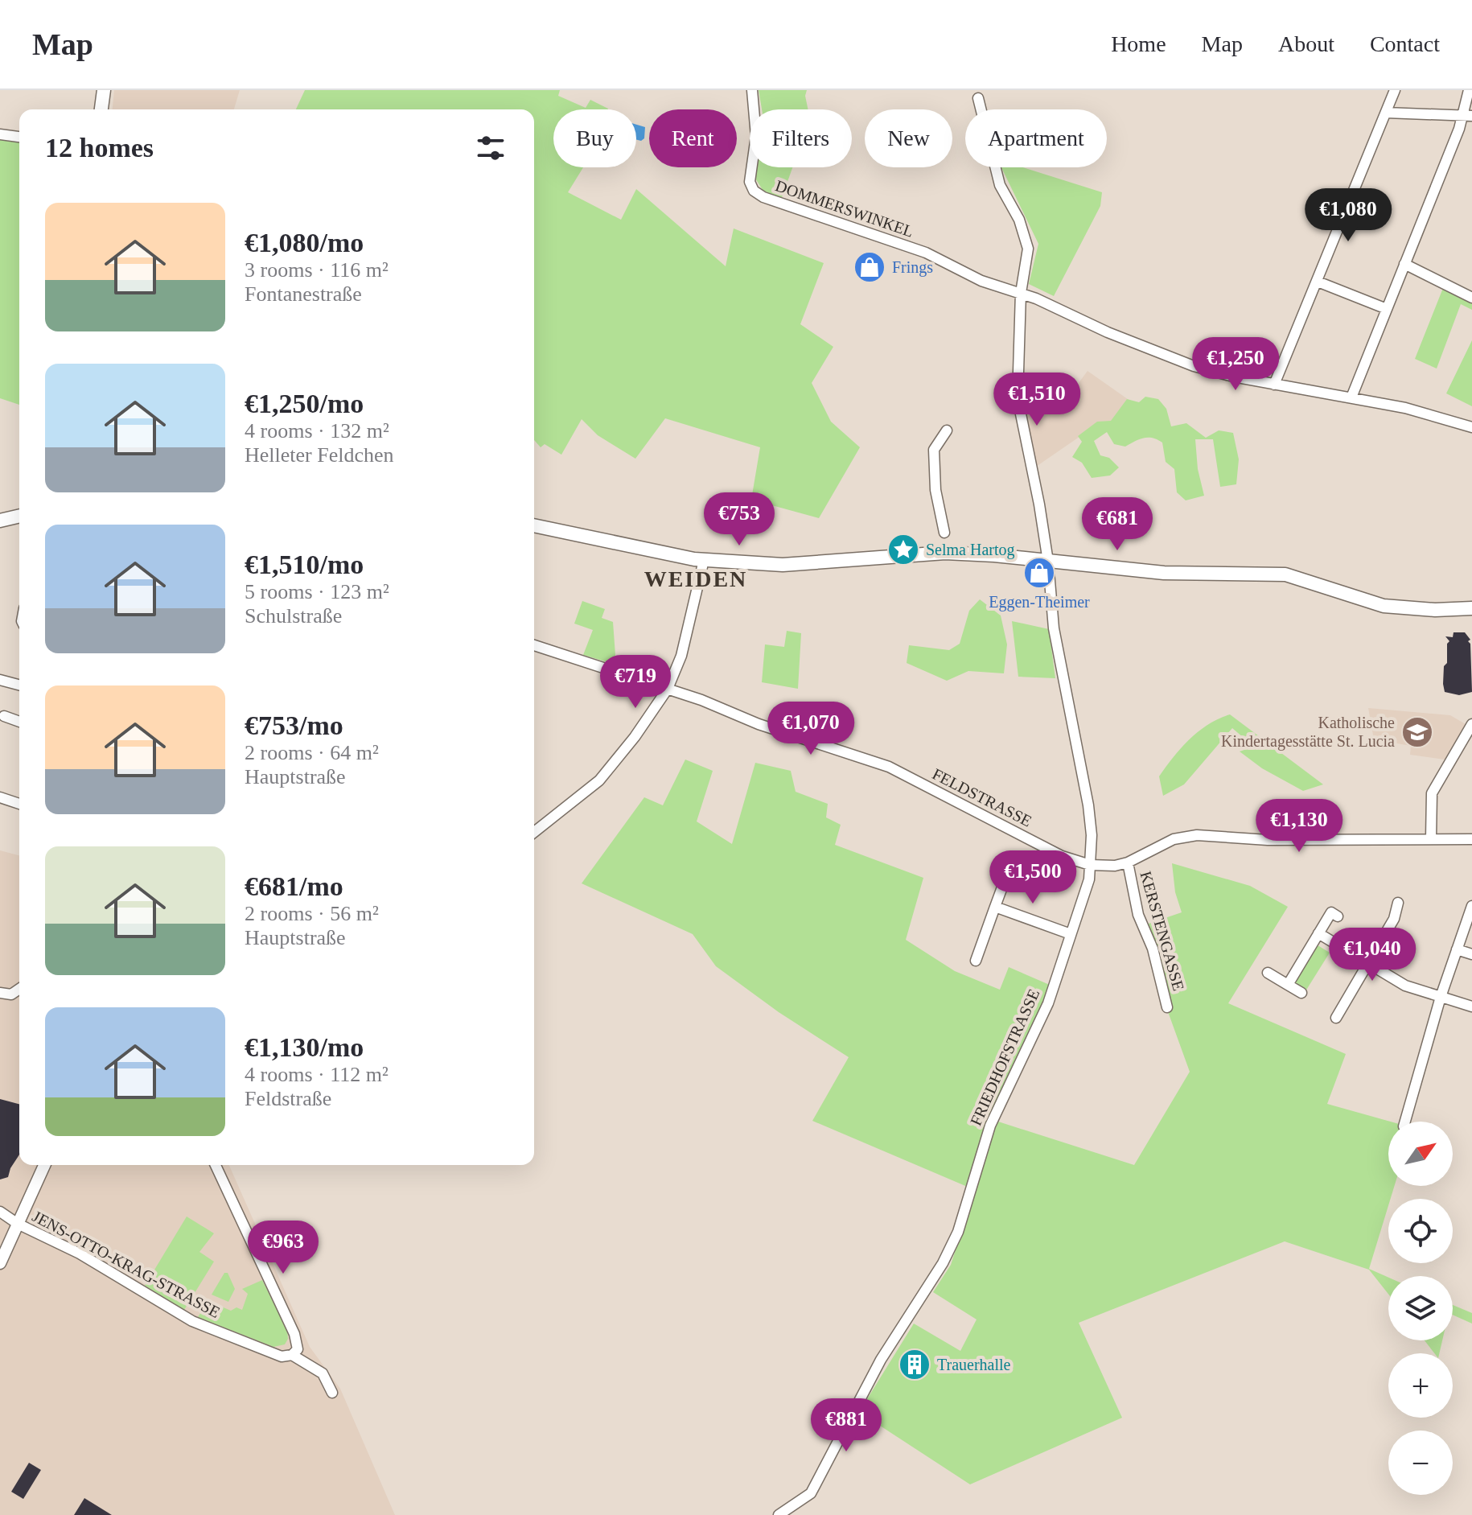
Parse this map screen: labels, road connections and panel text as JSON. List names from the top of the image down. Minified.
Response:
{"streets":{"street":["DOMMERSWINKEL","FELDSTRASSE","KERSTENGASSE","FRIEDHOFSTRASSE","JENS-OTTO-KRAG-STRASSE"]},"crossings":[["DOMMERSWINKEL","FRIEDHOFSTRASSE"],["FELDSTRASSE","KERSTENGASSE"],["FELDSTRASSE","FRIEDHOFSTRASSE"]],"districts":["WEIDEN"],"places":{"shop":["Frings","Eggen-Theimer"],"place":["Selma Hartog"],"school or university":["Katholische Kindertagesstätte St. Lucia"],"building":["Trauerhalle"]},"north":"top right","page":{"header":"Map","nav":["Home","Map","About","Contact"],"chip":["Buy","Rent","Filters","New","Apartment"],"heading":"12 homes","list":[{"name":"€1,080/mo","note":"3 rooms · 116 m² · Fontanestraße"},{"name":"€1,250/mo","note":"4 rooms · 132 m² · Helleter Feldchen"},{"name":"€1,510/mo","note":"5 rooms · 123 m² · Schulstraße"},{"name":"€753/mo","note":"2 rooms · 64 m² · Hauptstraße"},{"name":"€681/mo","note":"2 rooms · 56 m² · Hauptstraße"},{"name":"€1,130/mo","note":"4 rooms · 112 m² · Feldstraße"}],"price":["€1,080","€1,250","€1,510","€753","€681","€719","€1,070","€1,130","€1,500","€1,040","€963","€881"],"map_buttons":["+","−"]}}
